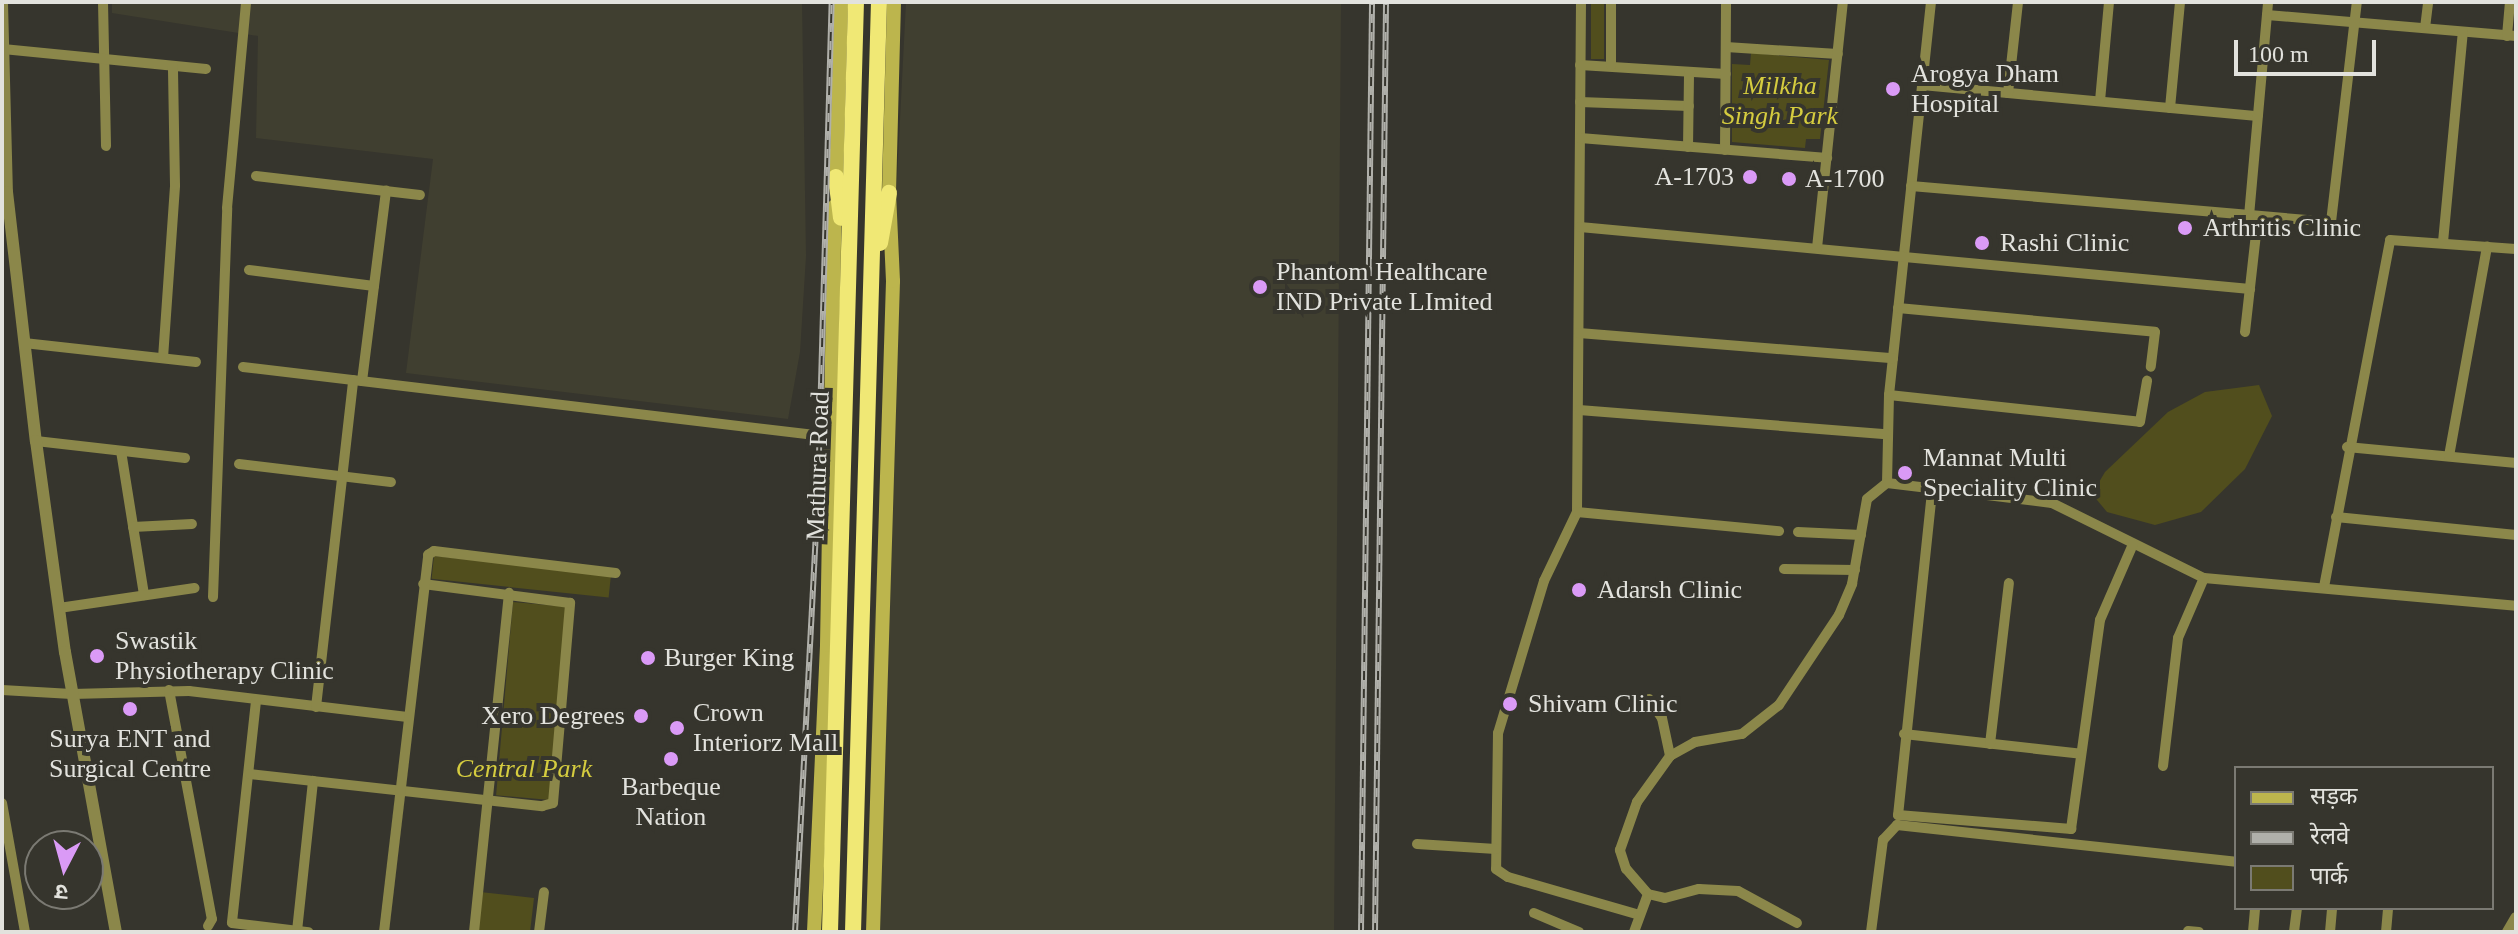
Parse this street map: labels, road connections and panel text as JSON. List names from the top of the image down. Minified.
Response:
{"streets":{"highway":["Mathura Road"]},"parks":["Milkha Singh Park","Central Park"],"places":["Arogya Dham Hospital","A-1703","A-1700","Arthritis Clinic","Rashi Clinic","Phantom Healthcare IND Private LImited","Mannat Multi Speciality Clinic","Adarsh Clinic","Swastik Physiotherapy Clinic","Burger King","Shivam Clinic","Surya ENT and Surgical Centre","Xero Degrees","Crown Interiorz Mall","Barbeque Nation"],"legend":["सड़क","रेलवे","पार्क"],"scale_bar":"100 m","north":"bottom"}
